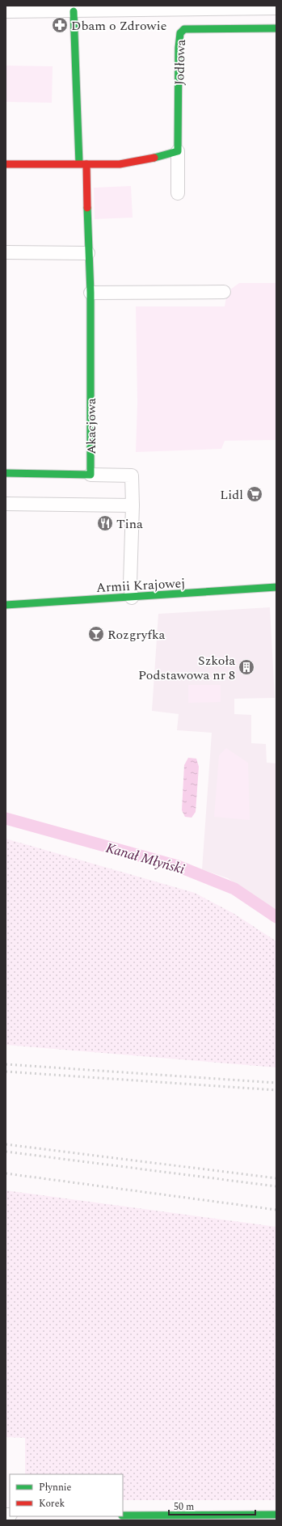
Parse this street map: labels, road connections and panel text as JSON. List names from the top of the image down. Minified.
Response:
{"streets":{"street":["Jodłowa","Akacjowa","Armii Krajowej"]},"water":["Kanał Młyński"],"places":{"pharmacy":["Dbam o Zdrowie"],"supermarket":["Lidl"],"restaurant":["Tina"],"bar":["Rozgryfka"],"building":["Szkoła Podstawowa nr 8"]},"legend":["Płynnie","Korek"],"scale_bar":"50 m"}
